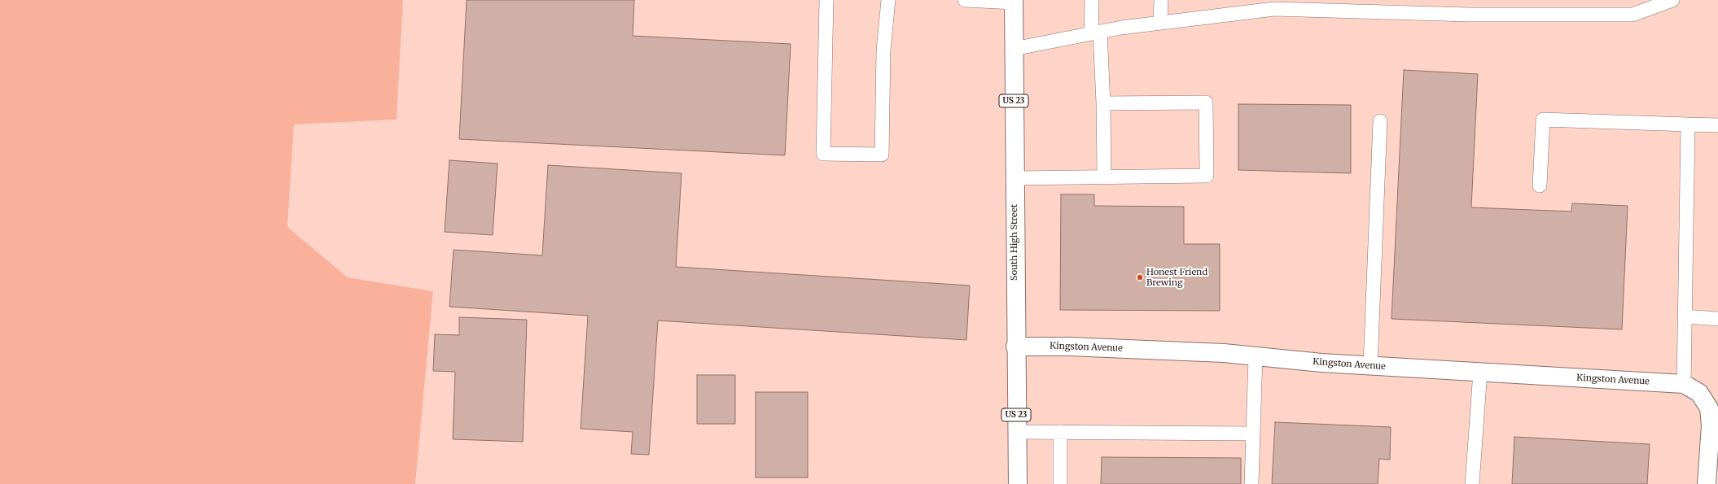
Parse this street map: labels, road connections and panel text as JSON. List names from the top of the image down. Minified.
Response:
{"streets":{"street":["US 23","South High Street","Kingston Avenue"]},"crossings":[["South High Street","Kingston Avenue"]],"places":["Honest Friend Brewing"]}
